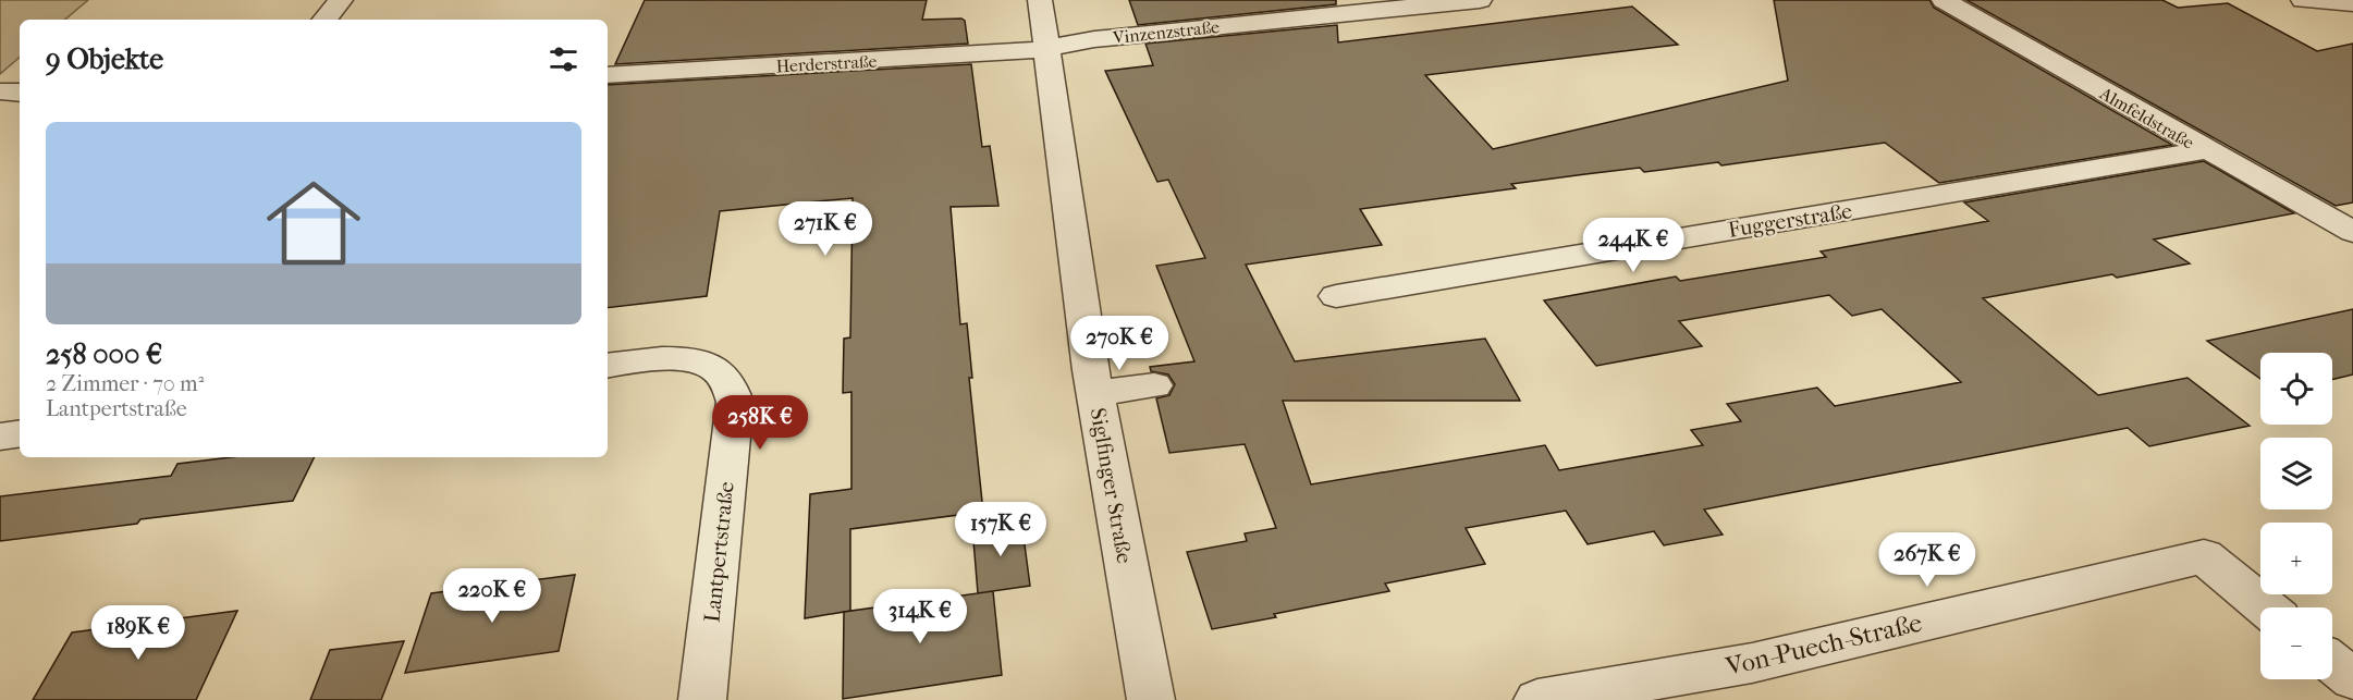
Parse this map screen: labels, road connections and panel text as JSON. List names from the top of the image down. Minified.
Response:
{"streets":{"street":["Vinzenzstraße","Herderstraße","Almfeldstraße","Fuggerstraße","Siglfinger Straße","Lantpertstraße","Von-Puech-Straße"]},"crossings":[["Vinzenzstraße","Herderstraße"],["Vinzenzstraße","Siglfinger Straße"],["Herderstraße","Siglfinger Straße"],["Almfeldstraße","Fuggerstraße"]],"page":{"heading":"9 Objekte","list":[{"name":"258 000 €","note":"2 Zimmer · 70 m² · Lantpertstraße"}],"price":["271K €","244K €","270K €","258K €","157K €","267K €","220K €","314K €","189K €"],"map_buttons":["+","−"]}}
